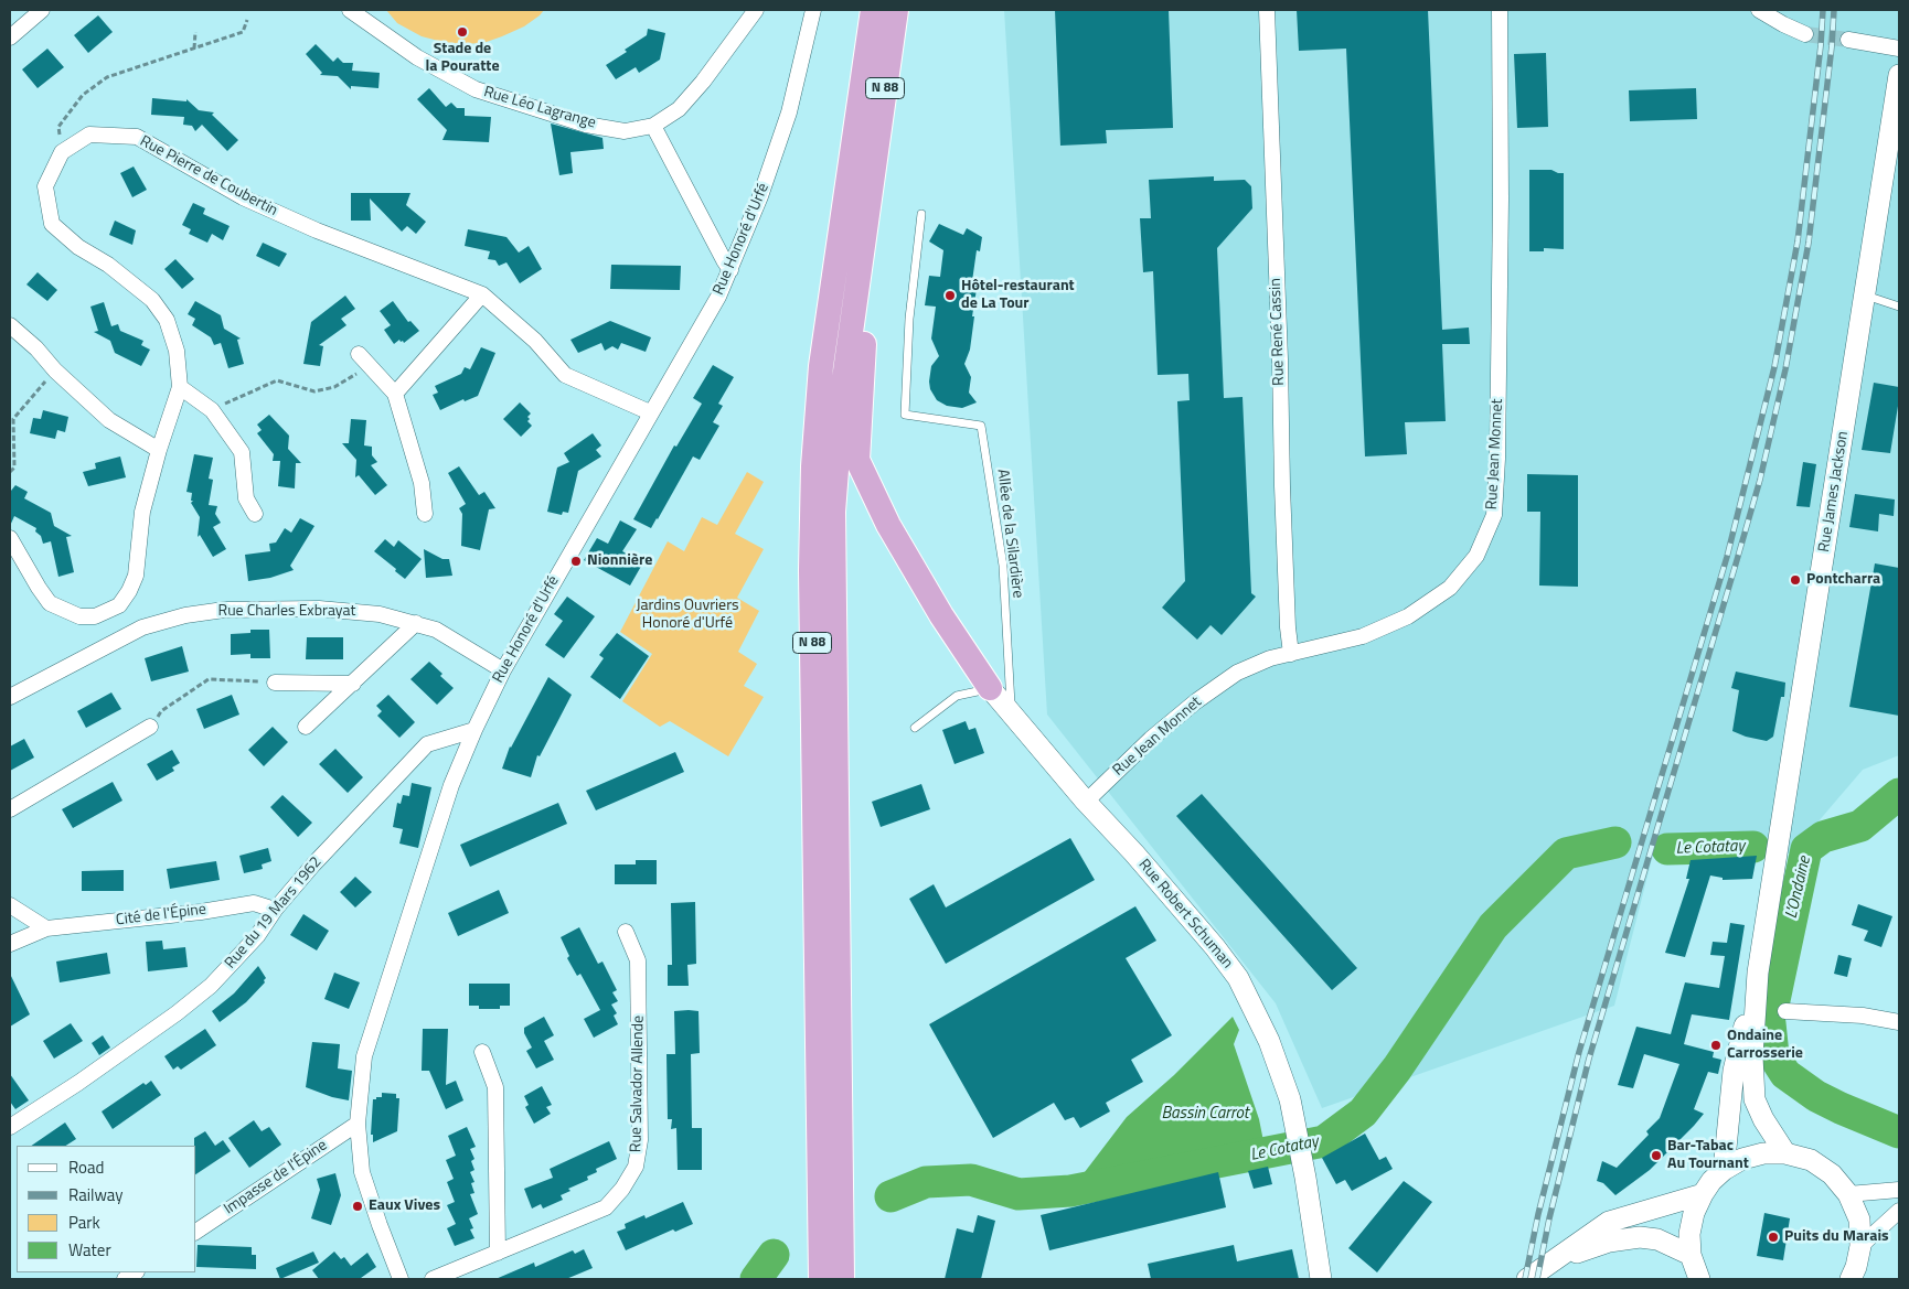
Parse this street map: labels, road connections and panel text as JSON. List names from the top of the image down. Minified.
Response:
{"streets":{"highway":["N 88"],"main road":["Rue James Jackson","Rue Robert Schuman"],"street":["Rue Léo Lagrange","Rue Pierre de Coubertin","Rue Honoré d'Urfé","Rue René Cassin","Rue Jean Monnet","Rue Charles Exbrayat","Rue du 19 Mars 1962","Cité de l'Épine","Rue Salvador Allende","Impasse de l'Épine"],"lane":["Allée de la Silardière"]},"crossings":[["Rue Pierre de Coubertin","Rue Honoré d'Urfé"],["Rue Honoré d'Urfé","Rue Charles Exbrayat"],["Rue Honoré d'Urfé","Rue du 19 Mars 1962"],["Rue Honoré d'Urfé","Impasse de l'Épine"],["Rue René Cassin","Rue Jean Monnet"],["Rue Jean Monnet","Rue Robert Schuman"],["Allée de la Silardière","Rue Robert Schuman"],["Rue du 19 Mars 1962","Cité de l'Épine"]],"water":["Le Cotatay","L'Ondaine","Bassin Carrot"],"parks":["Jardins Ouvriers Honoré d'Urfé"],"places":["Stade de la Pouratte","Hôtel-restaurant de La Tour","Nionnière","Pontcharra","Ondaine Carrosserie","Bar-Tabac Au Tournant","Eaux Vives","Puits du Marais"],"legend":["Road","Railway","Park","Water"]}
